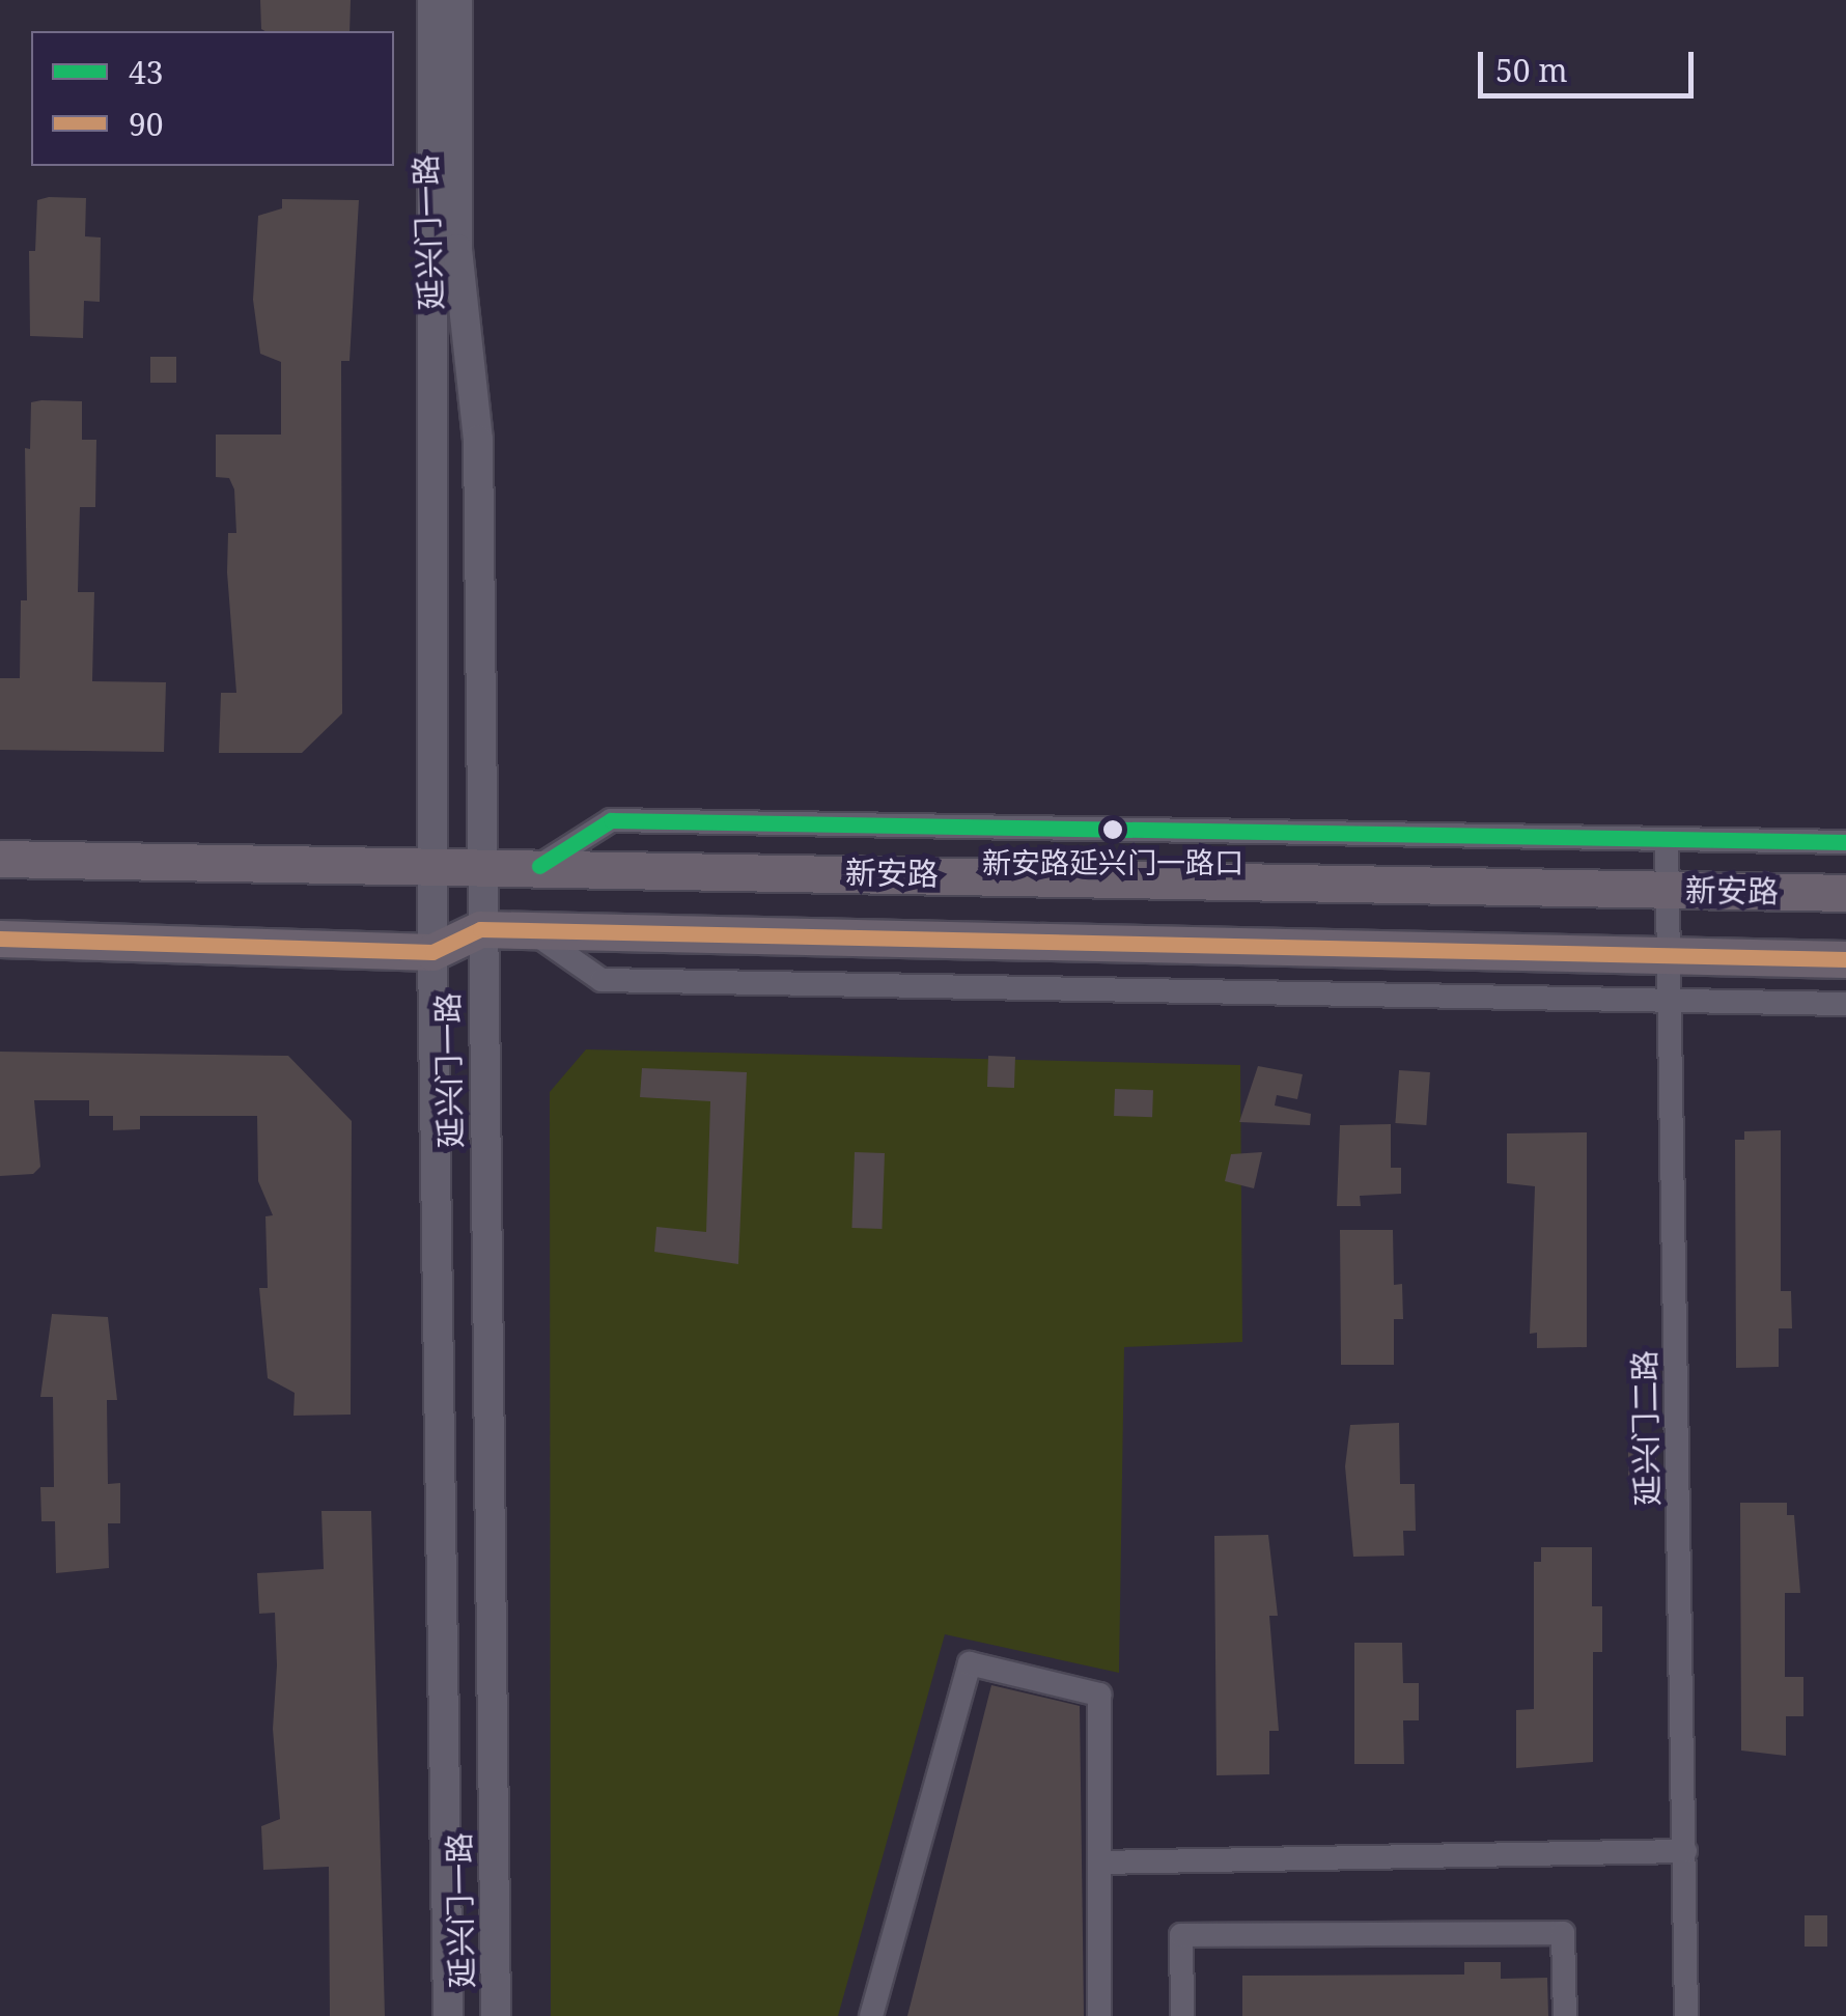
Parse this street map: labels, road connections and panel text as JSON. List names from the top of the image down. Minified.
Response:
{"streets":{"main road":["新安路"],"street":["延兴门一路","延兴门二路"]},"crossings":[["延兴门一路","新安路"],["新安路","延兴门二路"]],"places":["新安路延兴门一路口"],"lines":["transit line 43","transit line 90"],"legend":["43","90"],"scale_bar":"50 m"}
